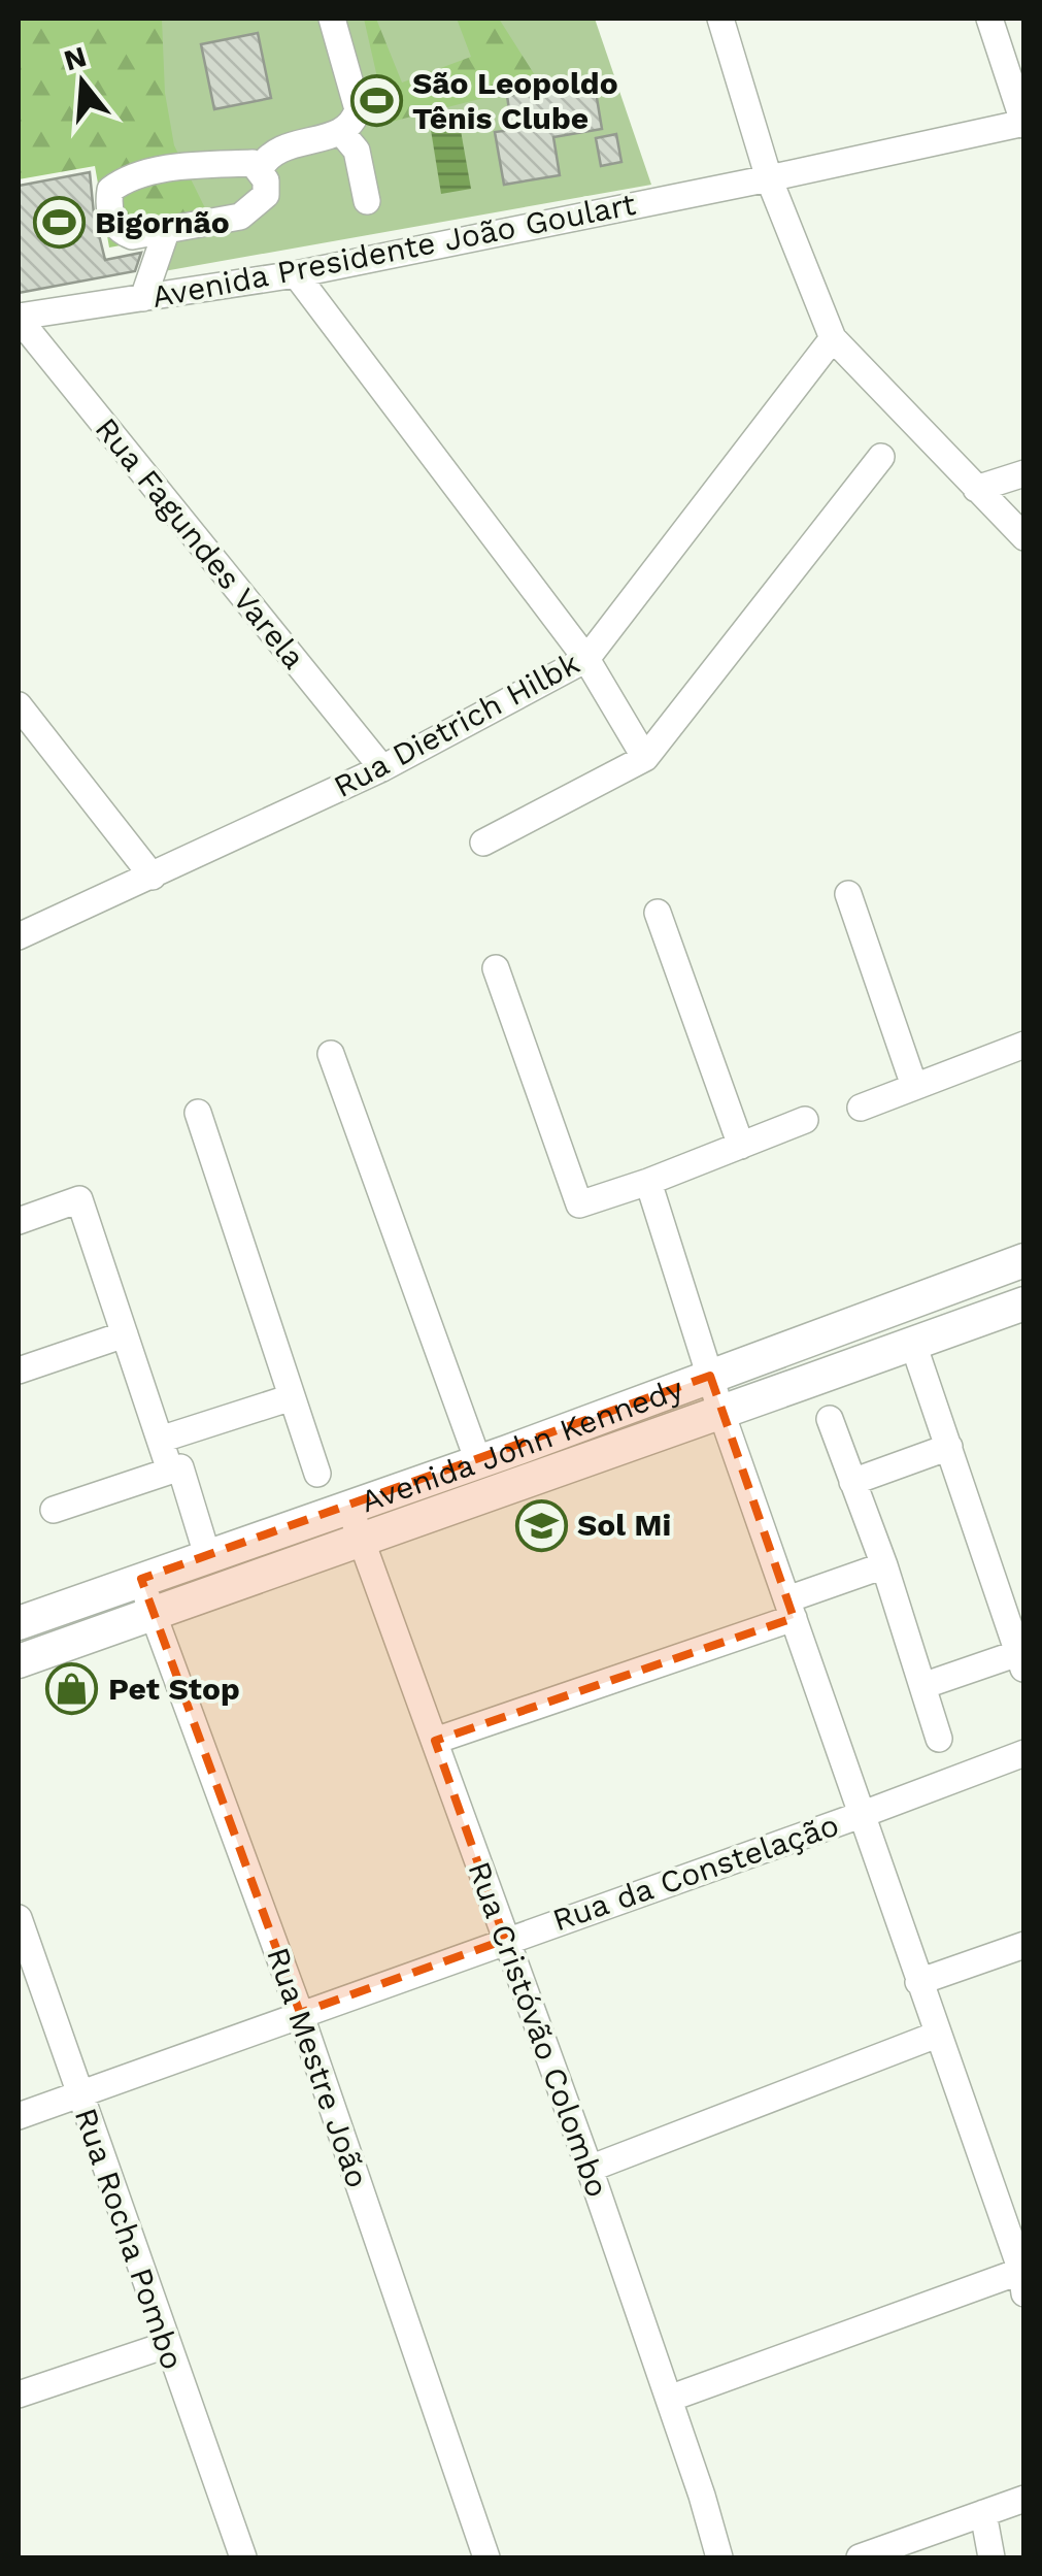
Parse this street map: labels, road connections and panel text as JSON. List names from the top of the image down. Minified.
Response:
{"streets":{"main road":["Avenida John Kennedy"],"street":["Avenida Presidente João Goulart","Rua Fagundes Varela","Rua Dietrich Hilbk","Rua da Constelação","Rua Cristóvão Colombo","Rua Mestre João","Rua Rocha Pombo"]},"crossings":[["Avenida Presidente João Goulart","Rua Fagundes Varela"],["Rua Fagundes Varela","Rua Dietrich Hilbk"],["Avenida John Kennedy","Rua Cristóvão Colombo"],["Avenida John Kennedy","Rua Mestre João"],["Rua da Constelação","Rua Cristóvão Colombo"],["Rua da Constelação","Rua Mestre João"],["Rua da Constelação","Rua Rocha Pombo"]],"places":{"sports":["São Leopoldo Tênis Clube","Bigornão"],"school or university":["Sol Mi"],"shop":["Pet Stop"]},"north":"top"}
